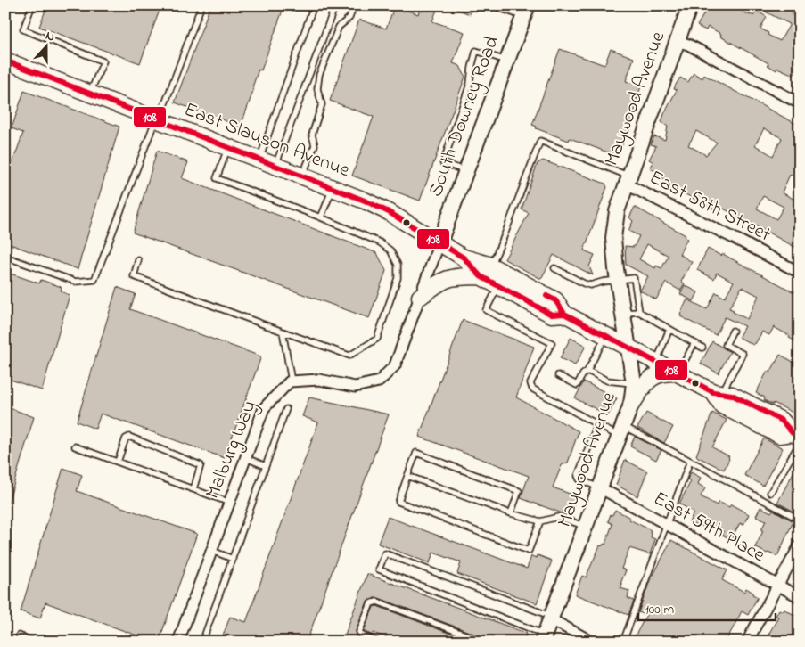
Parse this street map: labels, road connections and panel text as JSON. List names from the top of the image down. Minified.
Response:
{"streets":{"main road":["East Slauson Avenue"],"street":["Maywood Avenue","South Downey Road","East 58th Street","Malburg Way","East 59th Place"]},"crossings":[["Maywood Avenue","East 58th Street"],["Maywood Avenue","East 59th Place"],["South Downey Road","East Slauson Avenue"]],"lines":["transit line 108"],"scale_bar":"100 m","north":"top"}
